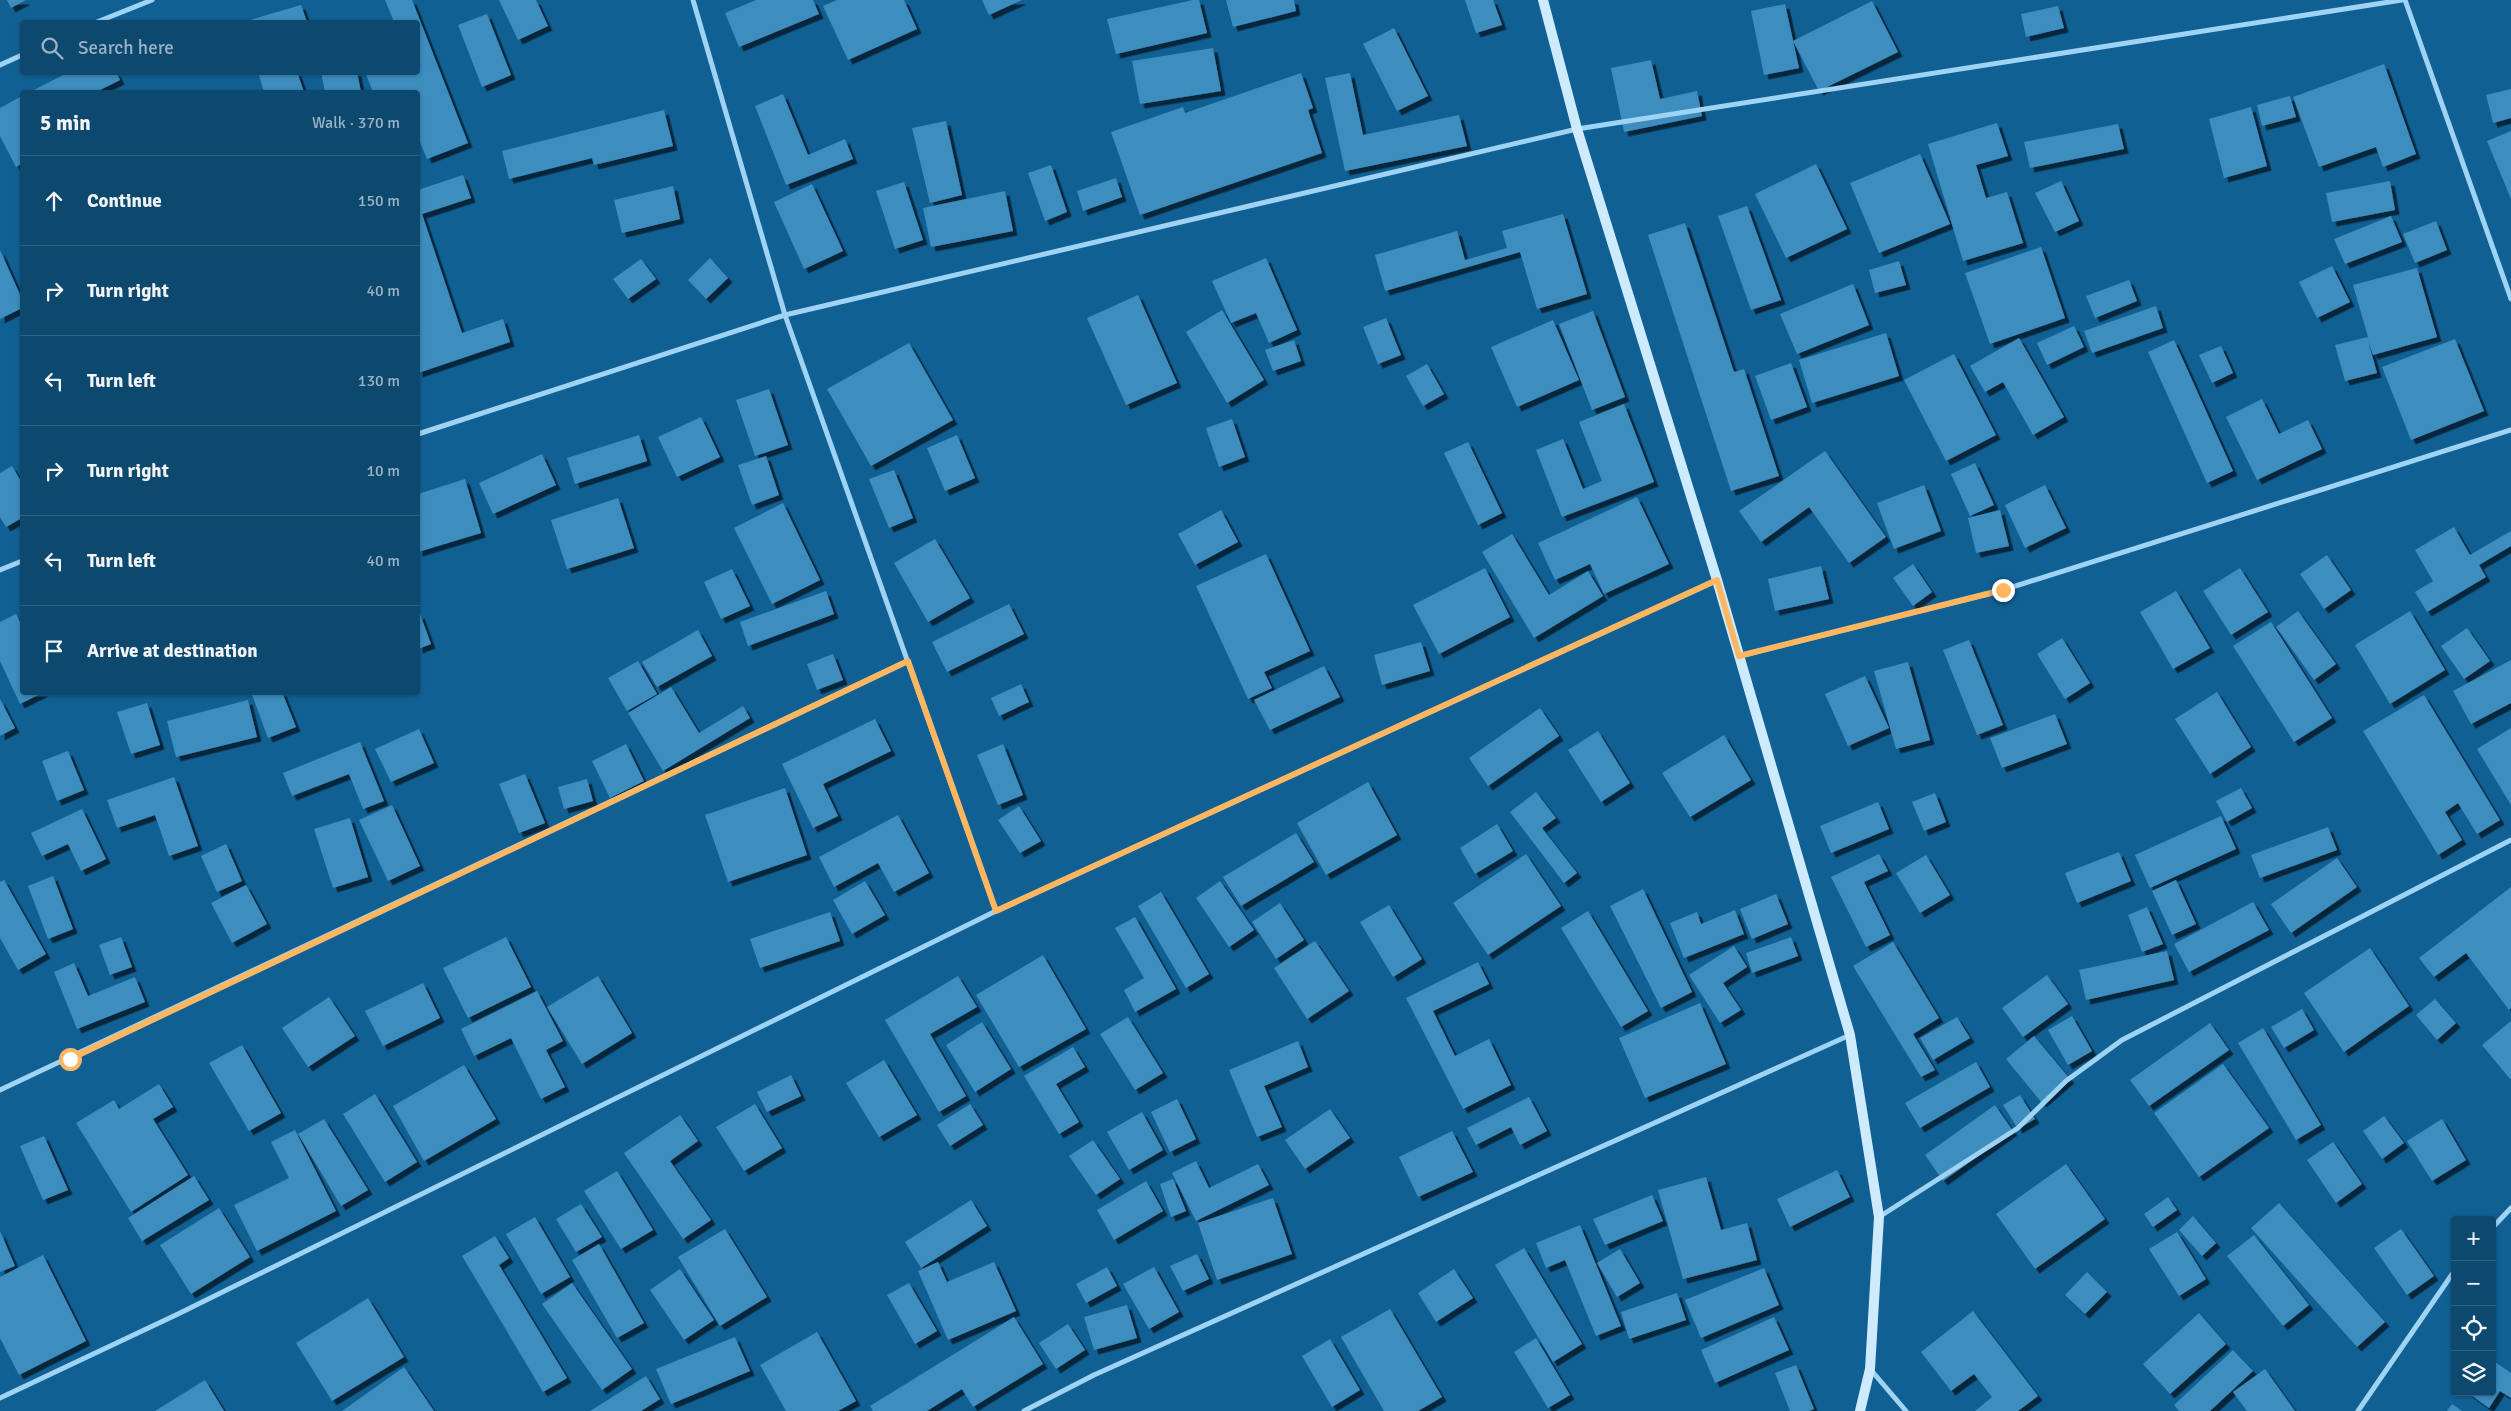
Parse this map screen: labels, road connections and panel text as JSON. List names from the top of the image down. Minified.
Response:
{"page":{"search":"Search here","heading":["5 min","Walk · 370 m"],"list":[["Continue","150 m"],["Turn right","40 m"],["Turn left","130 m"],["Turn right","10 m"],["Turn left","40 m"],"Arrive at destination"],"map_buttons":["+","−"]}}
